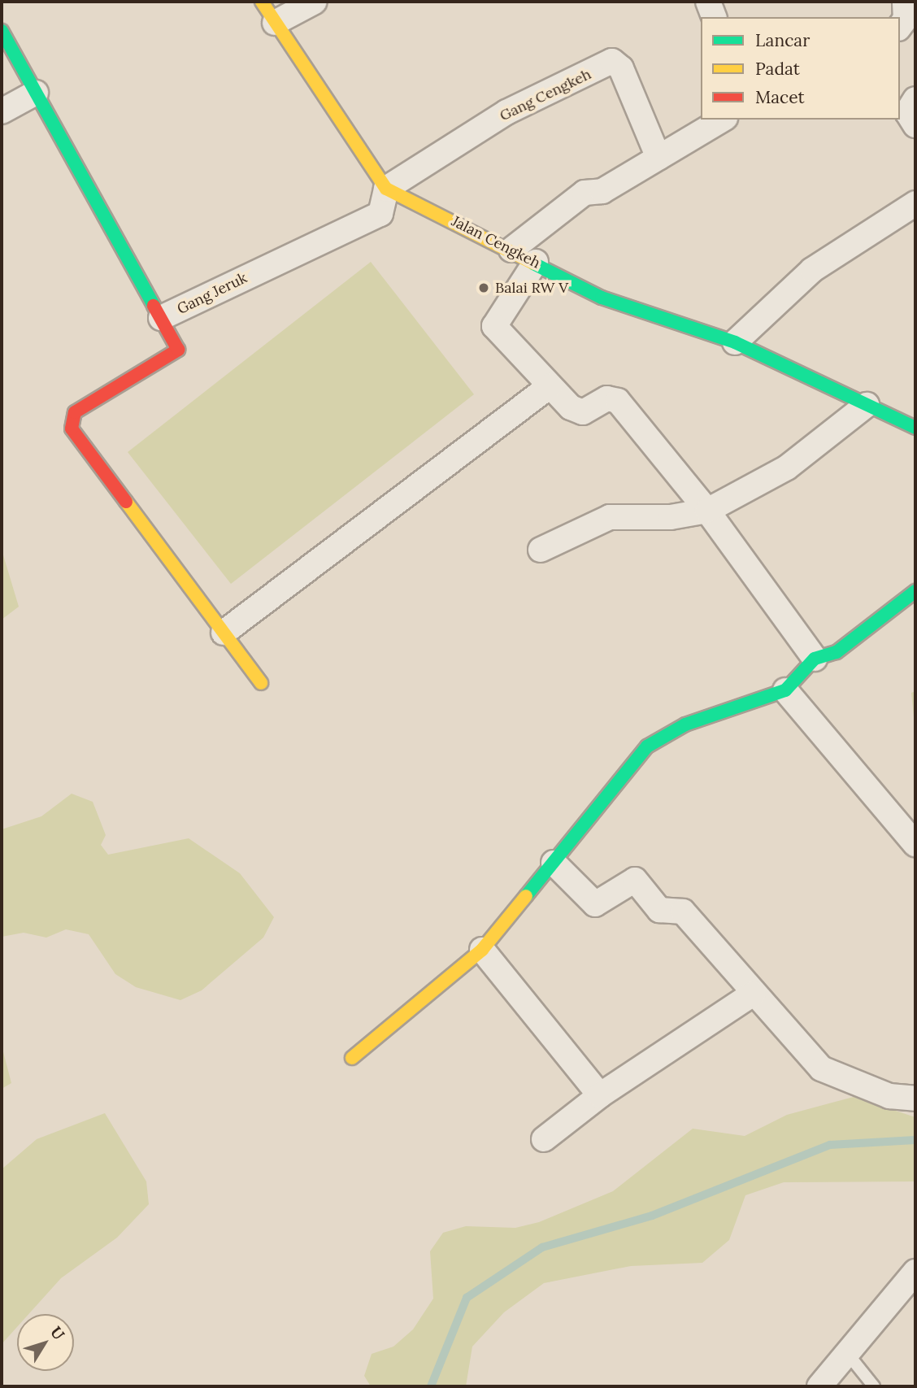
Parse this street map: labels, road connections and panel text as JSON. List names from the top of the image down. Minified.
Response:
{"streets":{"street":["Gang Cengkeh","Jalan Cengkeh","Gang Jeruk"]},"crossings":[["Gang Cengkeh","Jalan Cengkeh"],["Gang Cengkeh","Gang Jeruk"],["Jalan Cengkeh","Gang Jeruk"]],"places":["Balai RW V"],"legend":["Lancar","Padat","Macet"],"north":"top right"}
